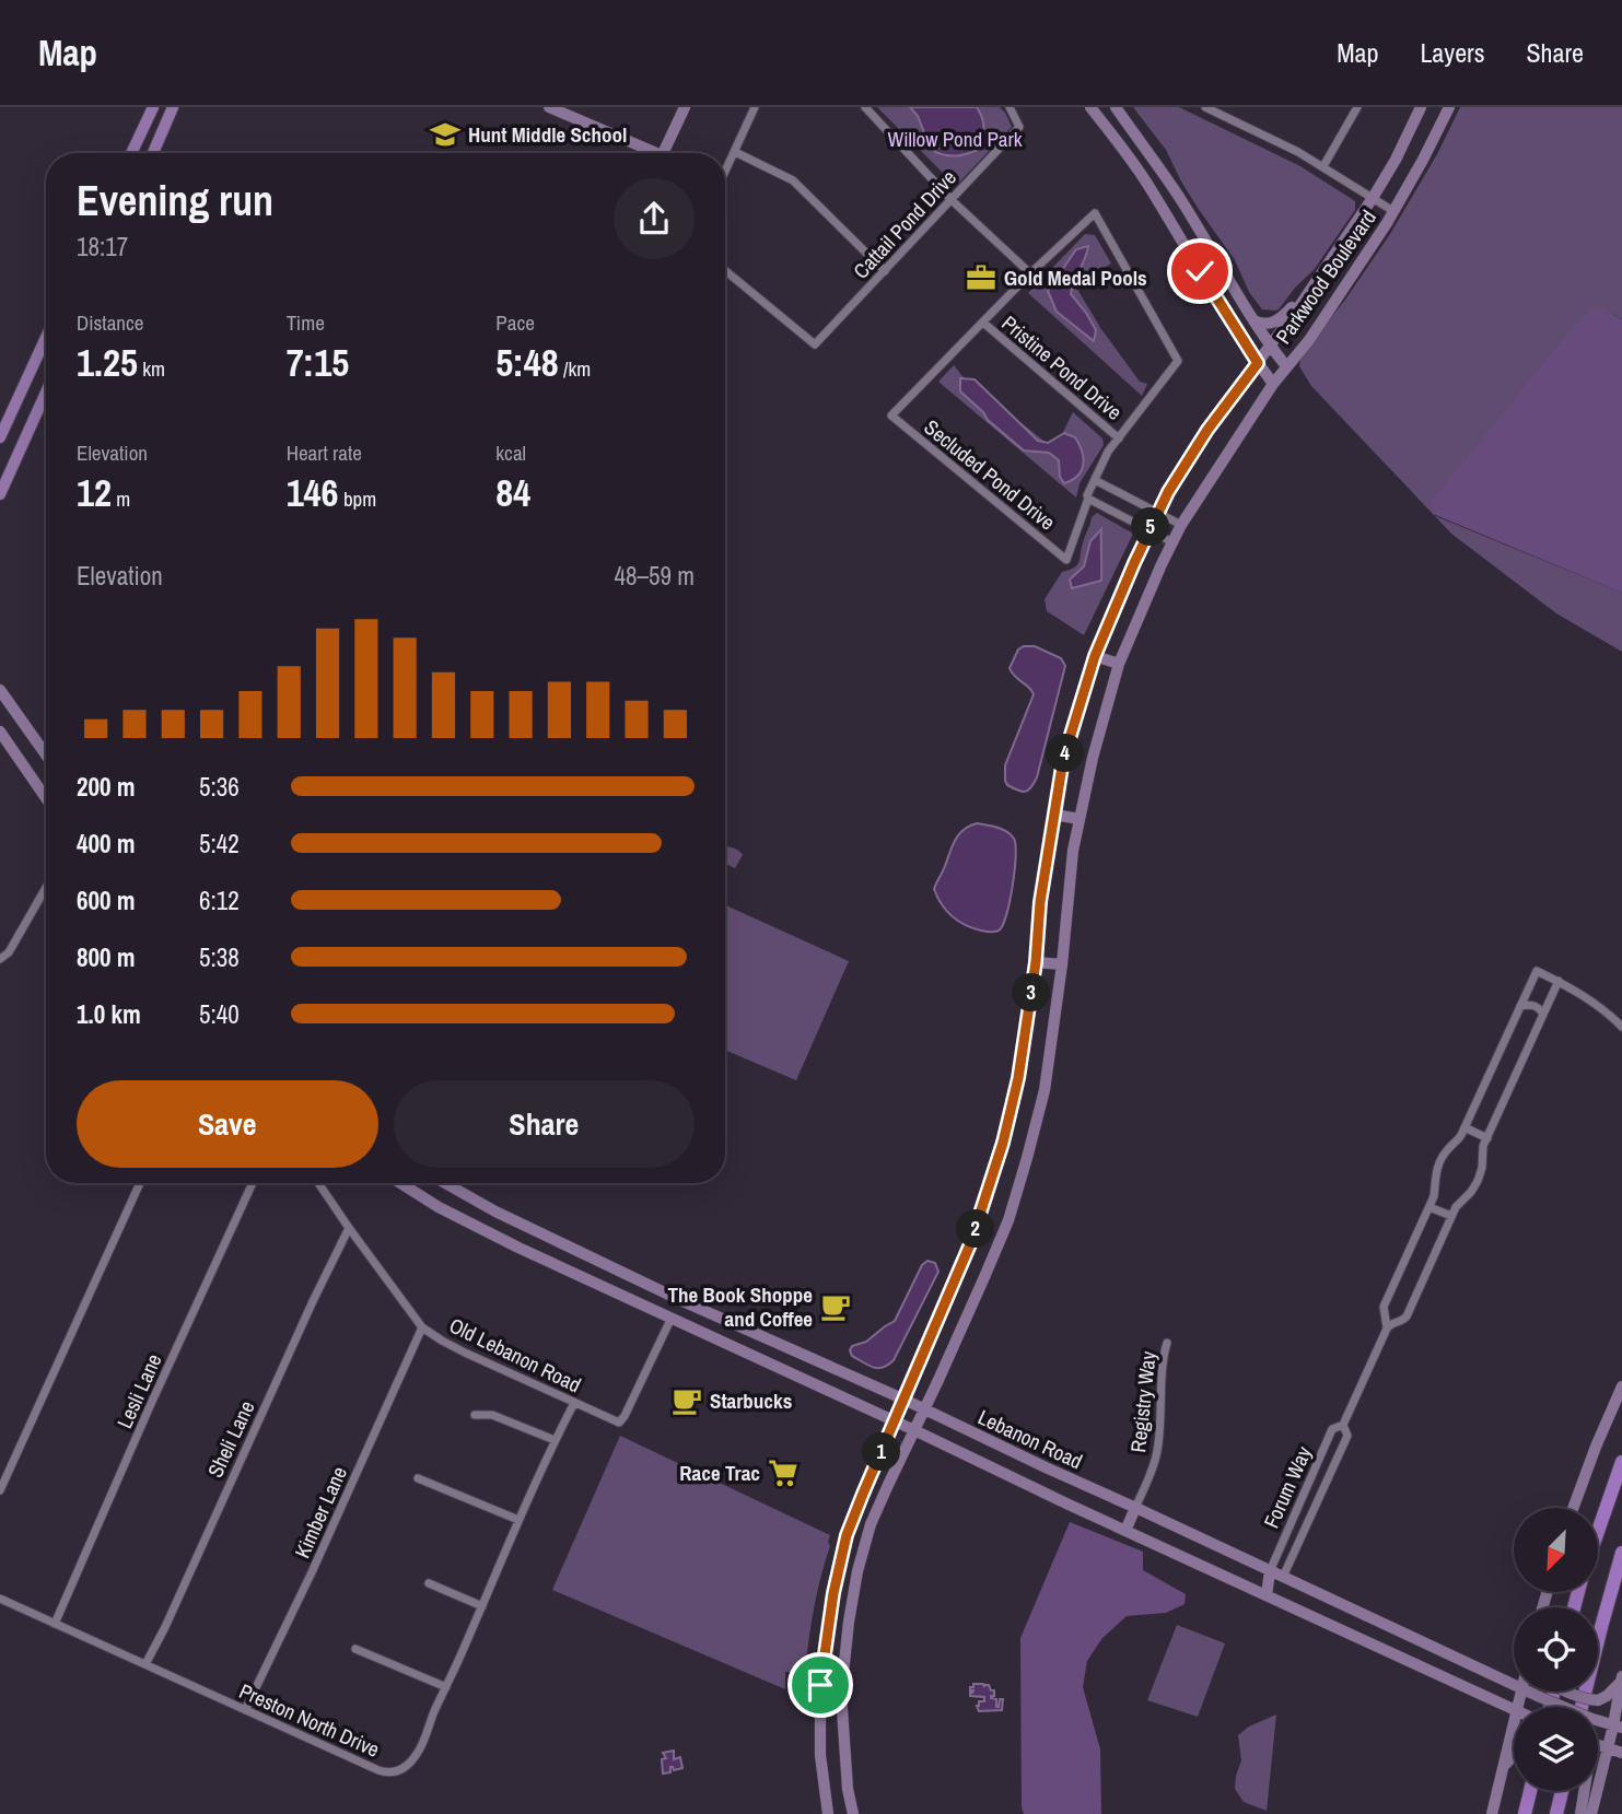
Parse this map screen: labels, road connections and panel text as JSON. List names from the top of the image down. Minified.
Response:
{"streets":{"main road":["Parkwood Boulevard","Lebanon Road"],"street":["Cattail Pond Drive","Pristine Pond Drive","Secluded Pond Drive","Old Lebanon Road","Lesli Lane","Registry Way","Sheli Lane","Forum Way","Kimber Lane","Preston North Drive"]},"crossings":[["Parkwood Boulevard","Lebanon Road"],["Pristine Pond Drive","Secluded Pond Drive"],["Old Lebanon Road","Sheli Lane"],["Old Lebanon Road","Lebanon Road"],["Old Lebanon Road","Kimber Lane"],["Old Lebanon Road","Preston North Drive"],["Lesli Lane","Preston North Drive"],["Registry Way","Lebanon Road"],["Sheli Lane","Preston North Drive"],["Lebanon Road","Forum Way"],["Kimber Lane","Preston North Drive"]],"parks":["Willow Pond Park"],"places":{"school or university":["Hunt Middle School"],"office":["Gold Medal Pools"],"cafe":["The Book Shoppe and Coffee","Starbucks"],"supermarket":["Race Trac"]},"north":"bottom left","page":{"header":"Map","nav":["Map","Layers","Share"],"heading":["Evening run","18:17"],"stats":[["Distance","1.25 km"],["Time","7:15"],["Pace","5:48 /km"],["Elevation","12 m"],["Heart rate","146 bpm"],["kcal","84"]],"pins":["5","4","3","2","1"],"chart":["Elevation","48–59 m"],"list":[{"name":"200 m","note":"5:36"},{"name":"400 m","note":"5:42"},{"name":"600 m","note":"6:12"},{"name":"800 m","note":"5:38"},{"name":"1.0 km","note":"5:40"}],"buttons":["Save","Share"]}}
